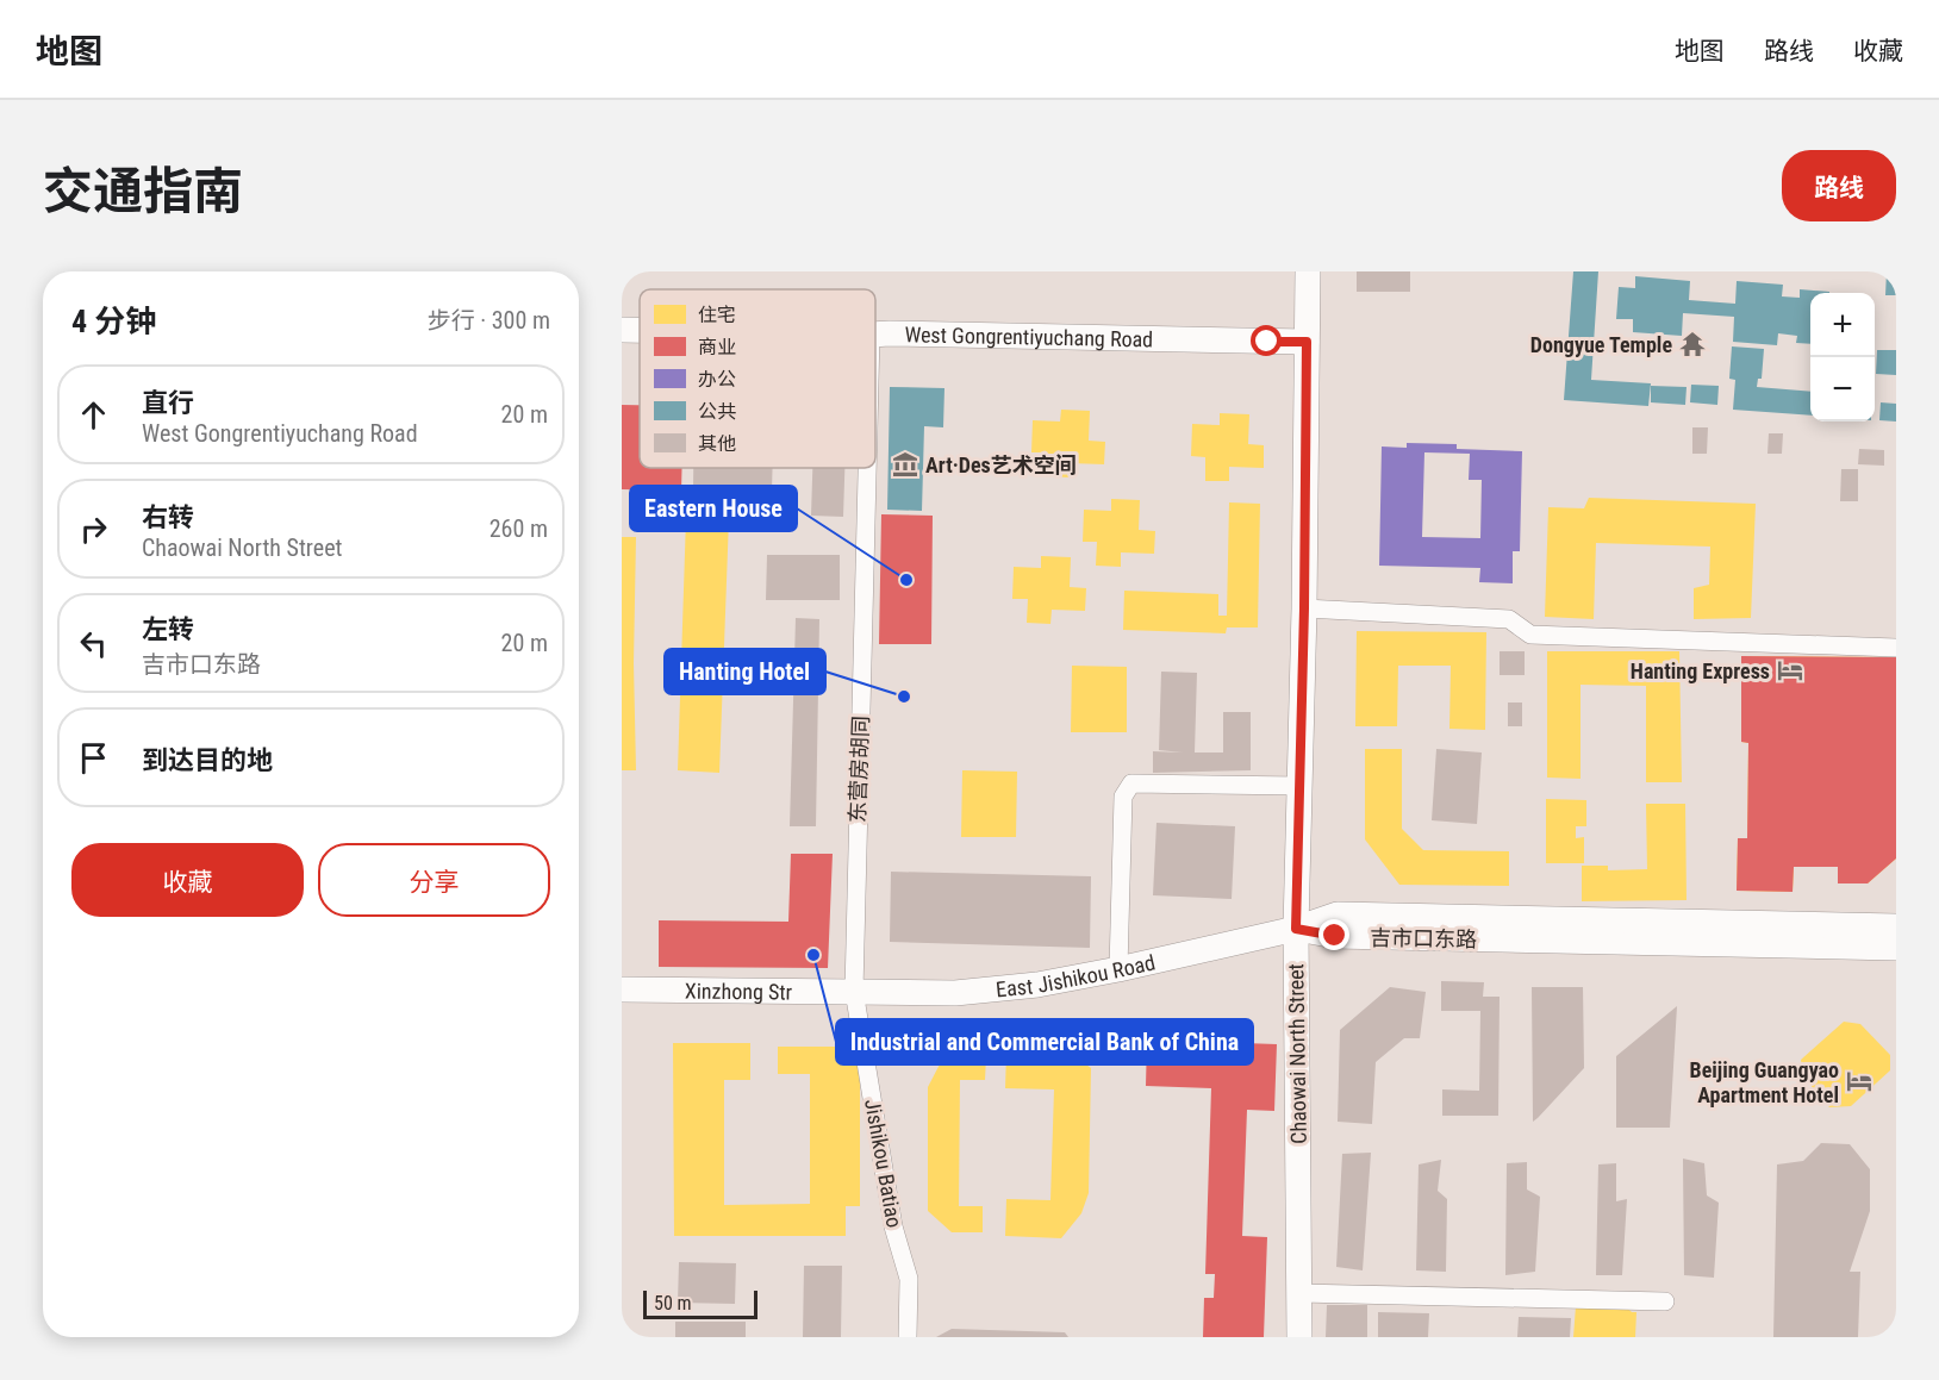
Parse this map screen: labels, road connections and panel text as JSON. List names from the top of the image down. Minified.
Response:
{"streets":{"street":["West Gongrentiyuchang Road","东营房胡同","吉市口东路","East Jishikou Road","Xinzhong Str","Chaowai North Street","Jishikou Batiao"]},"crossings":[["West Gongrentiyuchang Road","Chaowai North Street"],["东营房胡同","East Jishikou Road"],["东营房胡同","Xinzhong Str"],["东营房胡同","Jishikou Batiao"],["吉市口东路","East Jishikou Road"],["吉市口东路","Chaowai North Street"],["East Jishikou Road","Xinzhong Str"],["East Jishikou Road","Chaowai North Street"],["East Jishikou Road","Jishikou Batiao"],["Xinzhong Str","Jishikou Batiao"]],"places":{"temple":["Dongyue Temple"],"museum":["Art·Des艺术空间"],"other":["Eastern House","Hanting Hotel","Industrial and Commercial Bank of China"],"hotel":["Hanting Express","Beijing Guangyao Apartment Hotel"]},"legend":["住宅","商业","办公","公共","其他"],"scale_bar":"50 m","page":{"header":"地图","nav":["地图","路线","收藏"],"title":"交通指南","buttons":["路线",["收藏","分享"]],"heading":["4 分钟","步行 · 300 m"],"map_buttons":["+","−"],"list":[["直行","West Gongrentiyuchang Road","20 m"],["右转","Chaowai North Street","260 m"],["左转","吉市口东路","20 m"],"到达目的地"],"scale":"50 m"}}
